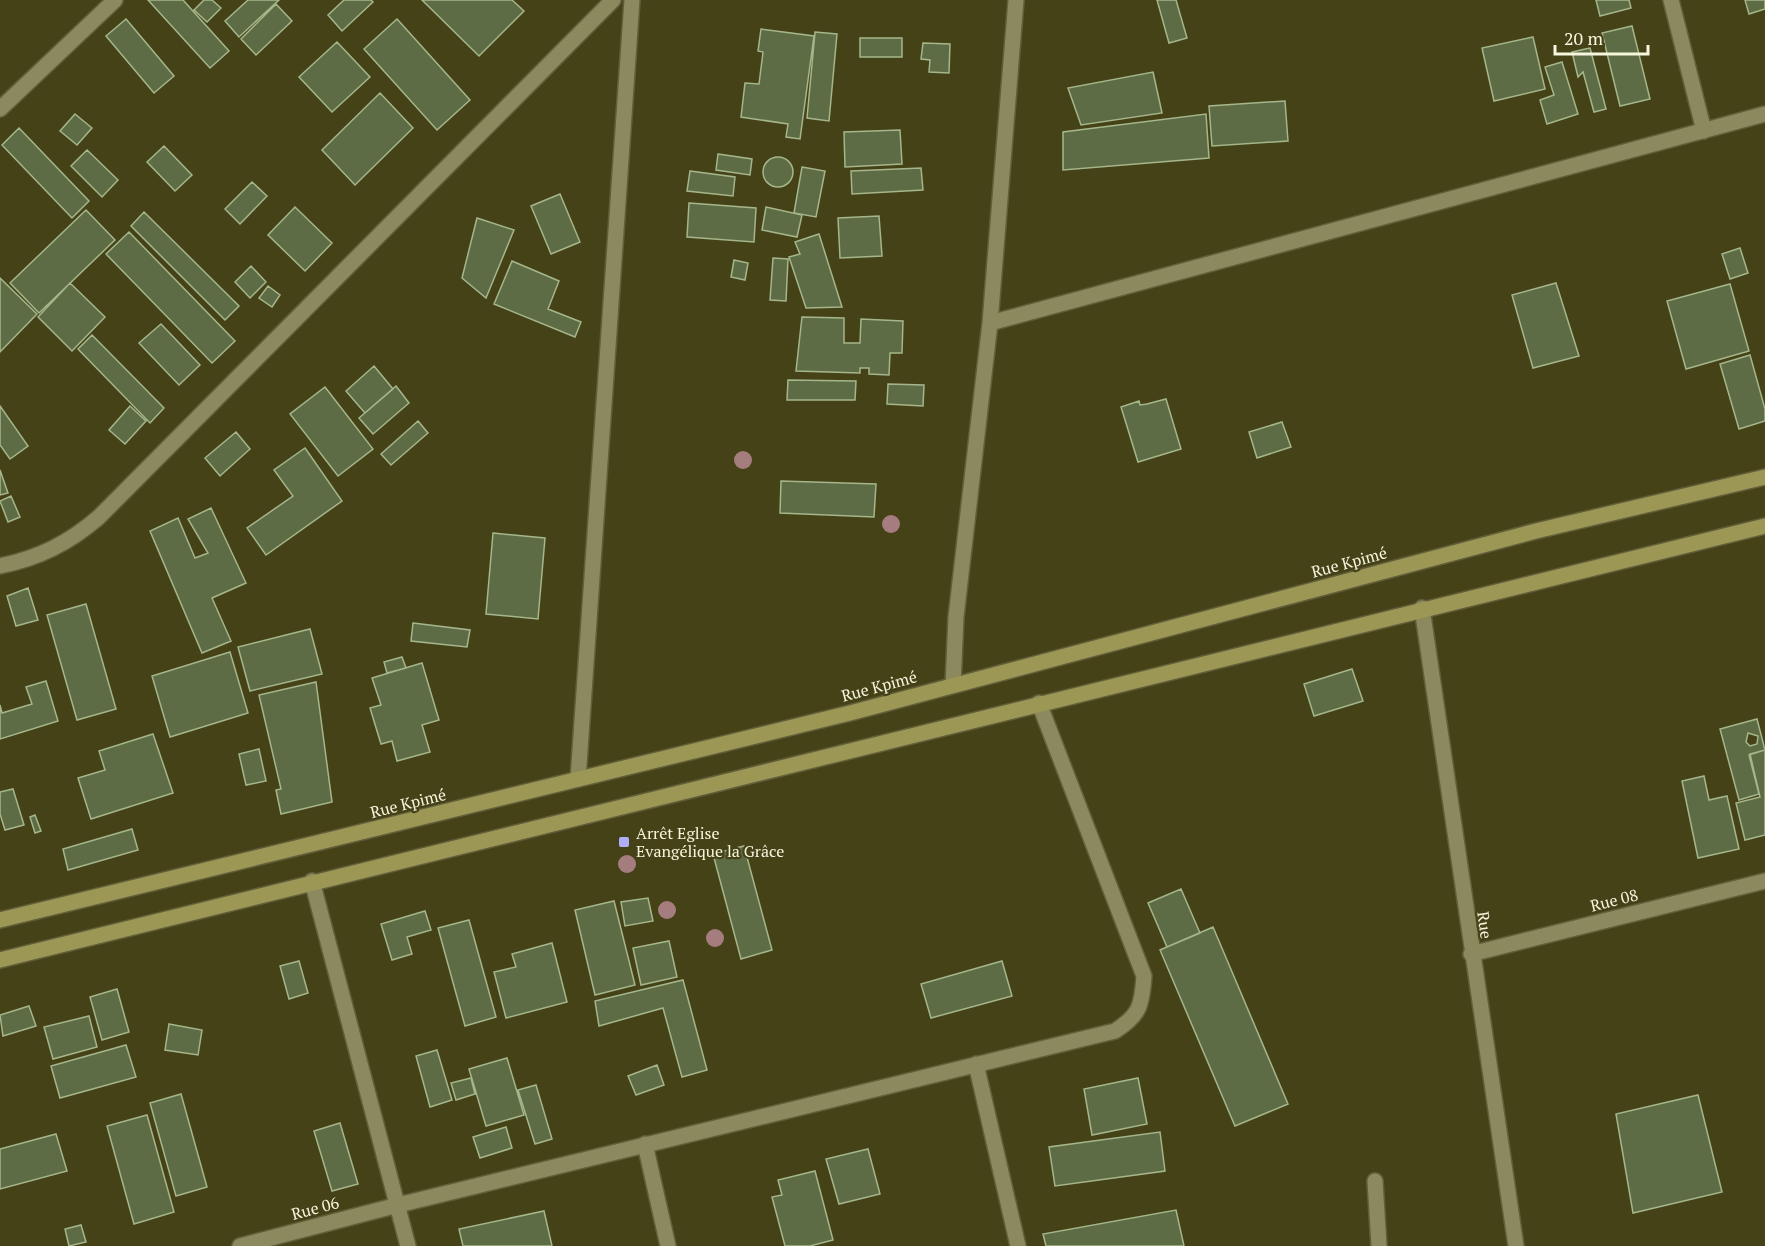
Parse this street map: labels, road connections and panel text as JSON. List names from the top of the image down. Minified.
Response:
{"streets":{"main road":["Rue Kpimé"],"street":["Rue 08","Rue","Rue 06"]},"crossings":[["Rue 08","Rue"]],"places":{"transit":["Arrêt Eglise Evangélique la Grâce"]},"scale_bar":"20 m"}
